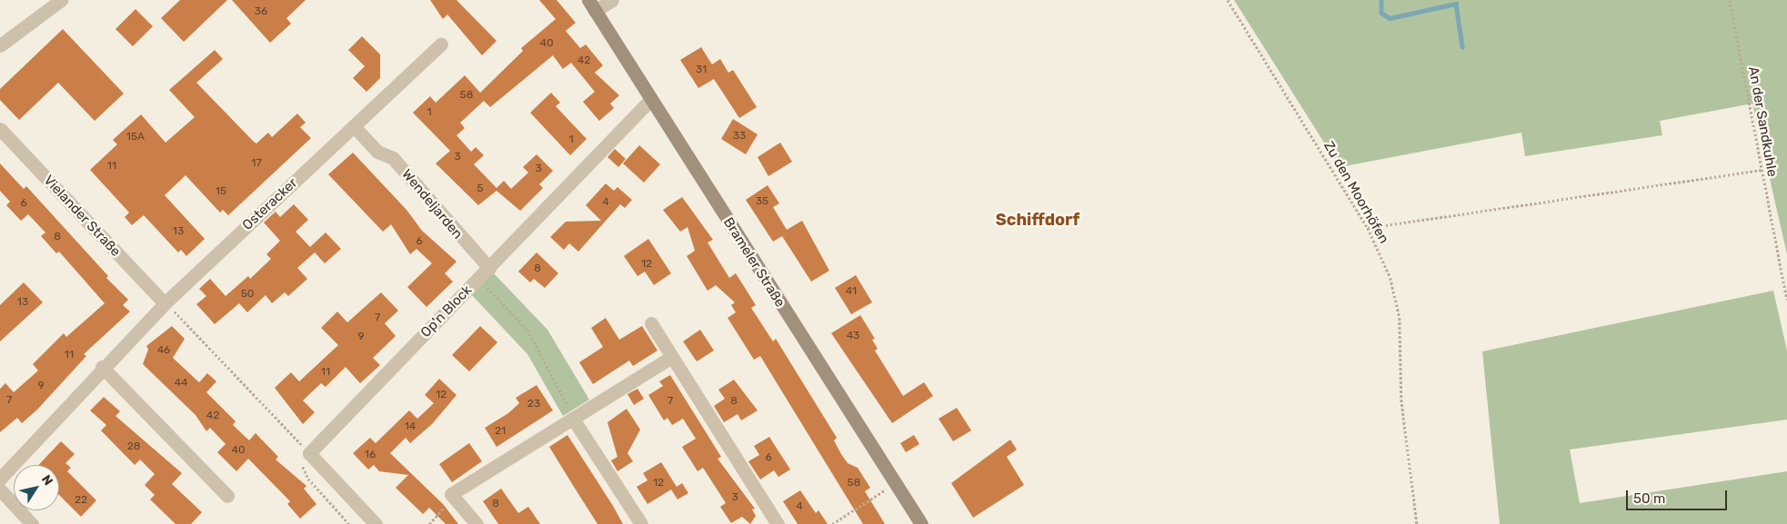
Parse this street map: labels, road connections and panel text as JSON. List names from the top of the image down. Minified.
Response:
{"streets":{"street":["Osteracker","Wendeljarden","Vielander Straße","Brameler Straße","Op'n Block"],"path":["An der Sandkuhle","Zu den Moorhöfen"]},"crossings":[["Osteracker","Wendeljarden"],["Osteracker","Vielander Straße"],["Wendeljarden","Op'n Block"],["Brameler Straße","Op'n Block"]],"districts":["Schiffdorf"],"house_numbers":["36","40","42","31","58","1","33","15A","1","3","17","11","3","5","15","35","4","6","13","8","6","12","8","41","50","13","7","43","9","46","11","11","44","9","12","7","7","8","23","42","14","21","28","40","16","6","12","58","3","22","8","4"],"scale_bar":"50 m","north":"top right"}
